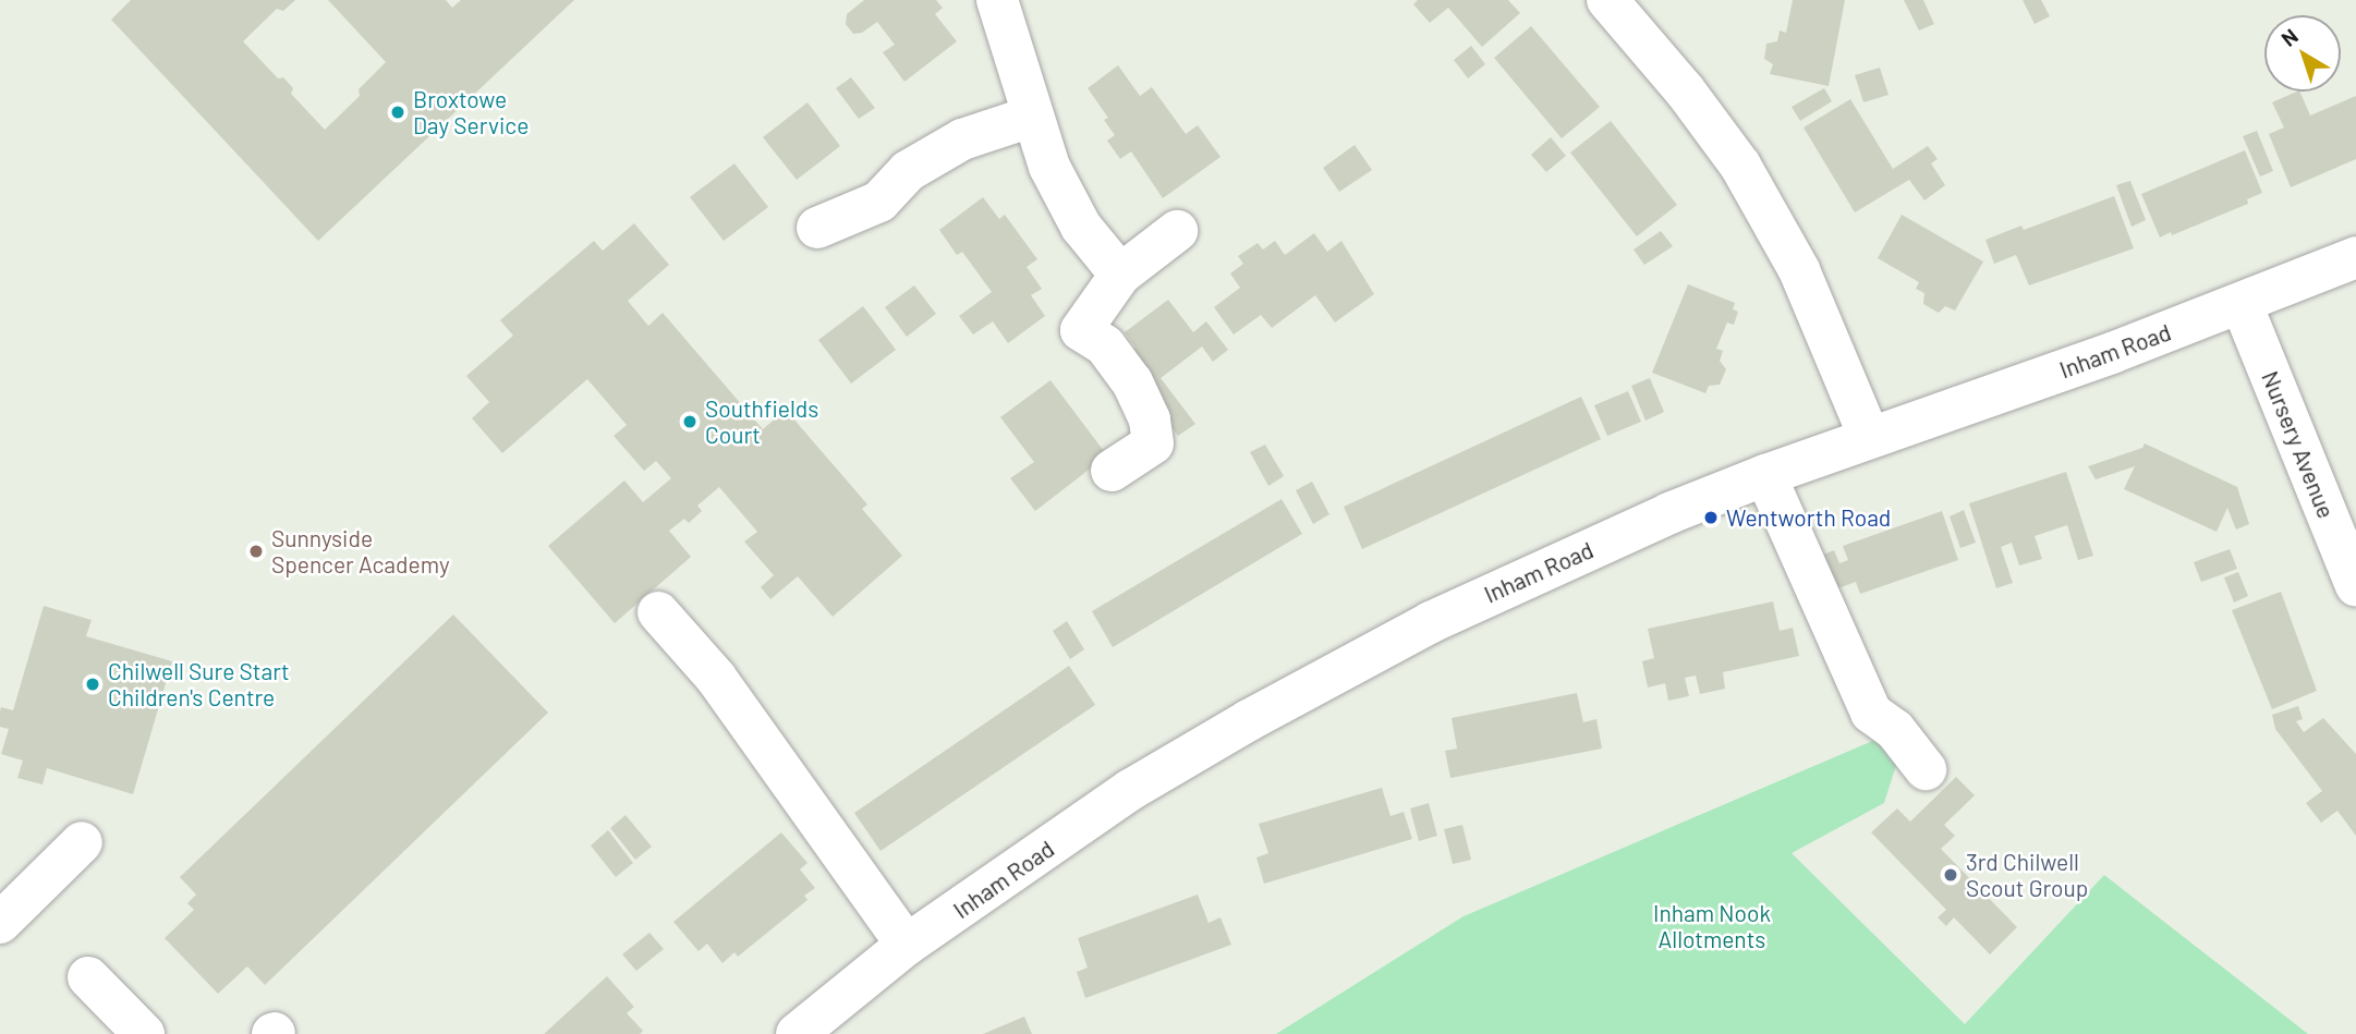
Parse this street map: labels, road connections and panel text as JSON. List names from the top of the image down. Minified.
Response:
{"streets":{"street":["Inham Road","Nursery Avenue"]},"crossings":[["Inham Road","Nursery Avenue"]],"parks":["Inham Nook Allotments"],"places":["Broxtowe Day Service","Southfields Court","Wentworth Road","Sunnyside Spencer Academy","Chilwell Sure Start Children's Centre","3rd Chilwell Scout Group"],"north":"top left"}
